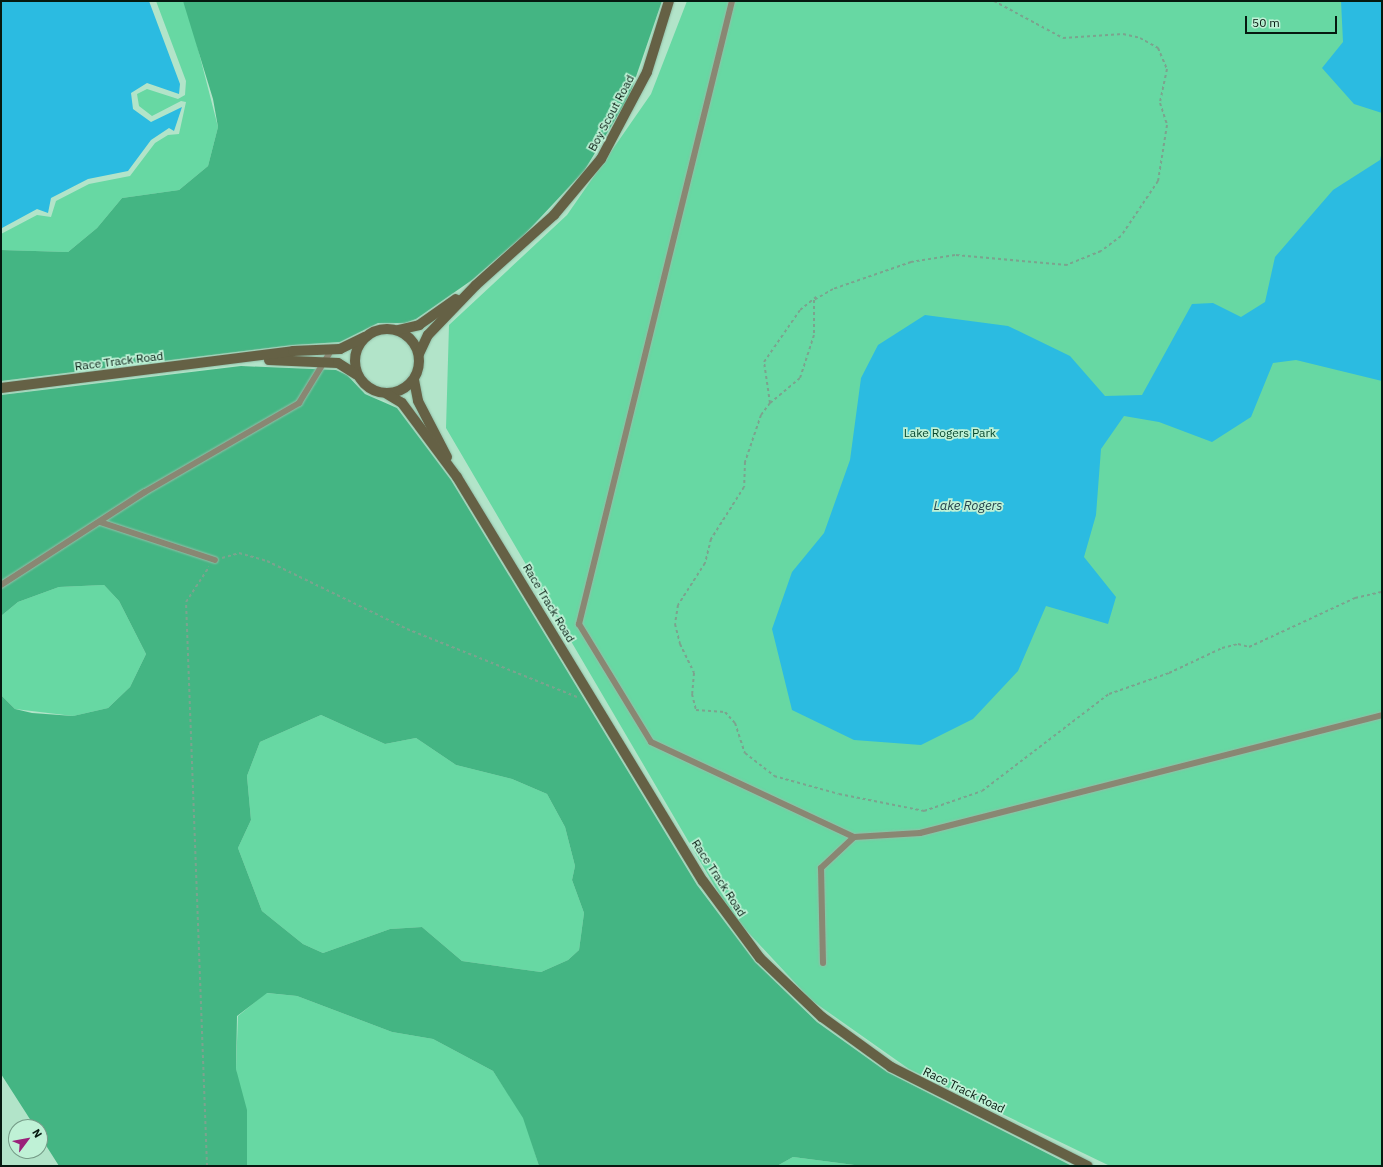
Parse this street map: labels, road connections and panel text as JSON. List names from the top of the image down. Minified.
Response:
{"streets":{"main road":["Boy Scout Road","Race Track Road"]},"crossings":[["Boy Scout Road","Race Track Road"]],"water":["Lake Rogers"],"parks":["Lake Rogers Park"],"scale_bar":"50 m","north":"top right"}
